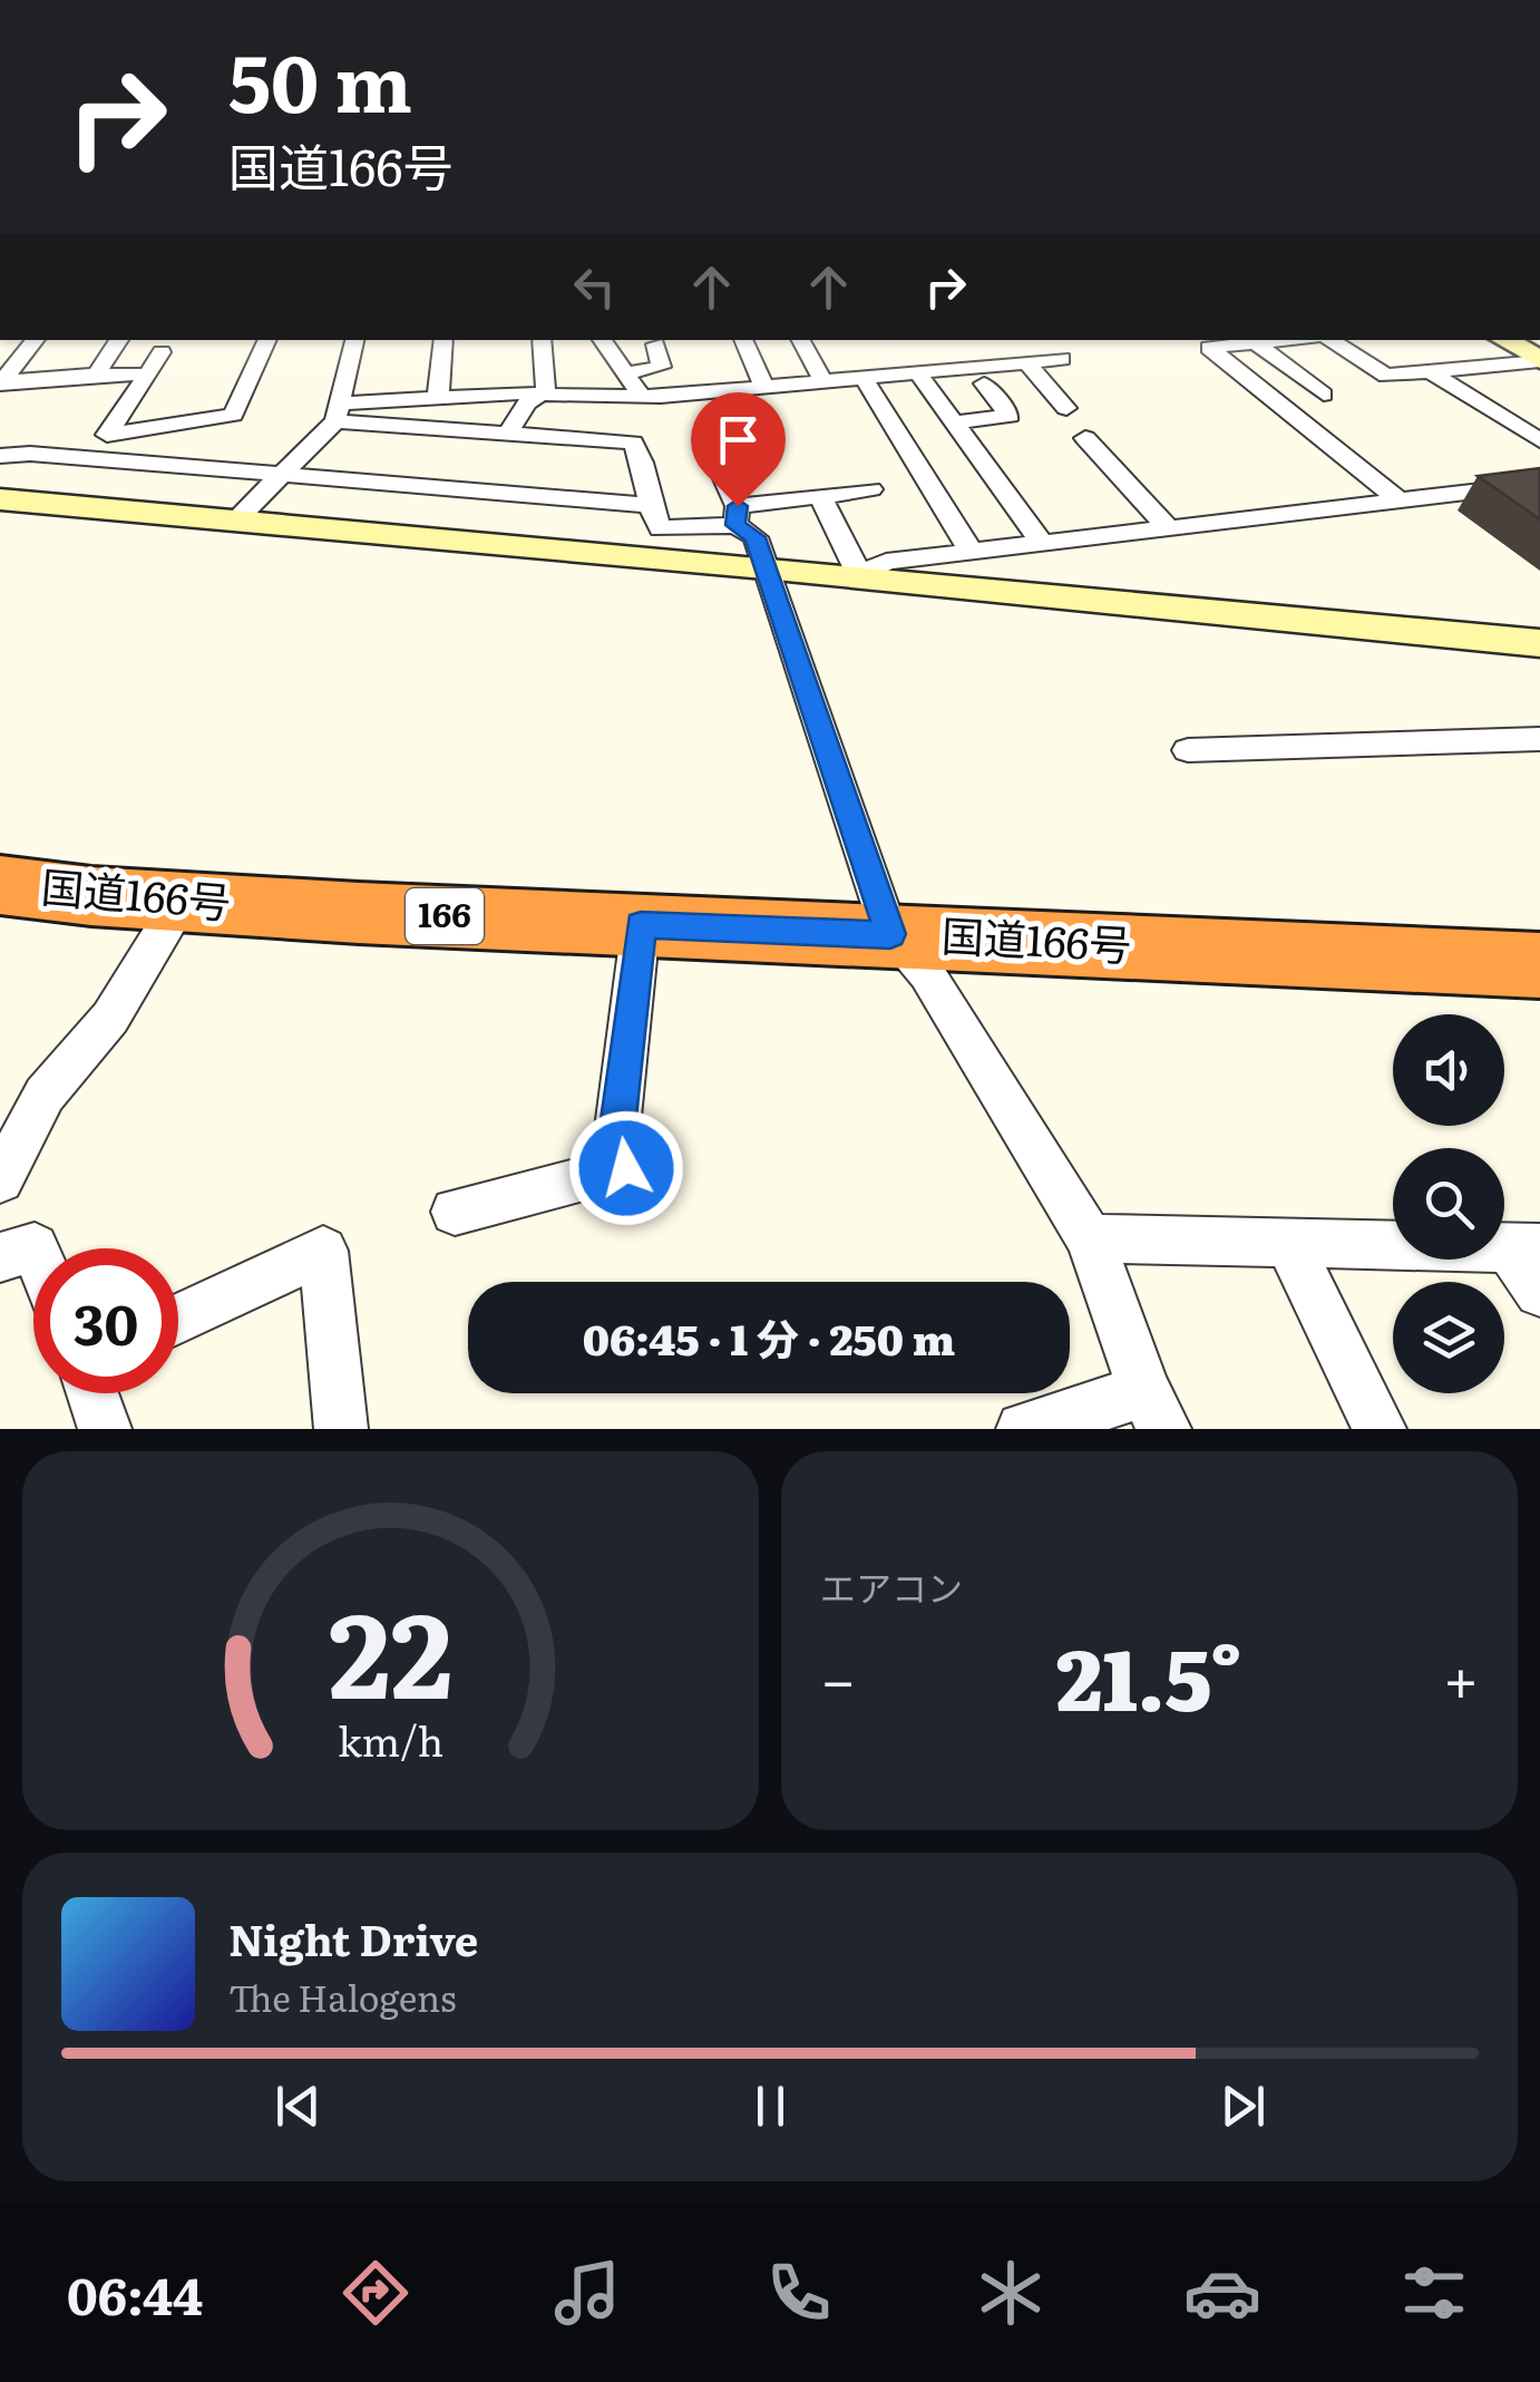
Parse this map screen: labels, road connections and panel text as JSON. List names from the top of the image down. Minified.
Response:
{"streets":{"highway":["国道166号","166"]},"page":{"turn":["50 m","国道166号"],"limit":"30","trip":"06:45 · 1 分 · 250 m","tile":"エアコン","heat":["−","21.5°","+"],"song":["Night Drive","The Halogens"],"tabs":"06:44","gauge":["22","km/h"]}}
